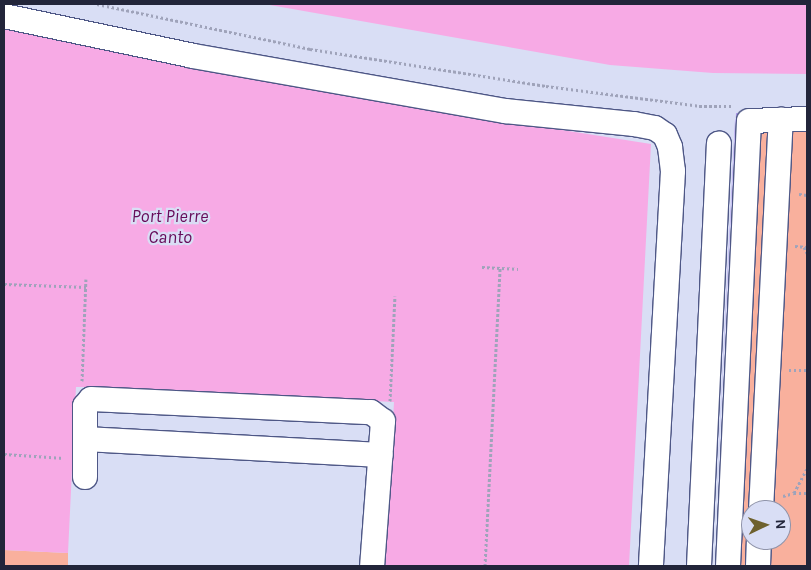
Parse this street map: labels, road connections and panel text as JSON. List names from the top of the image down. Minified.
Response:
{"water":["Port Pierre Canto"],"north":"right"}
